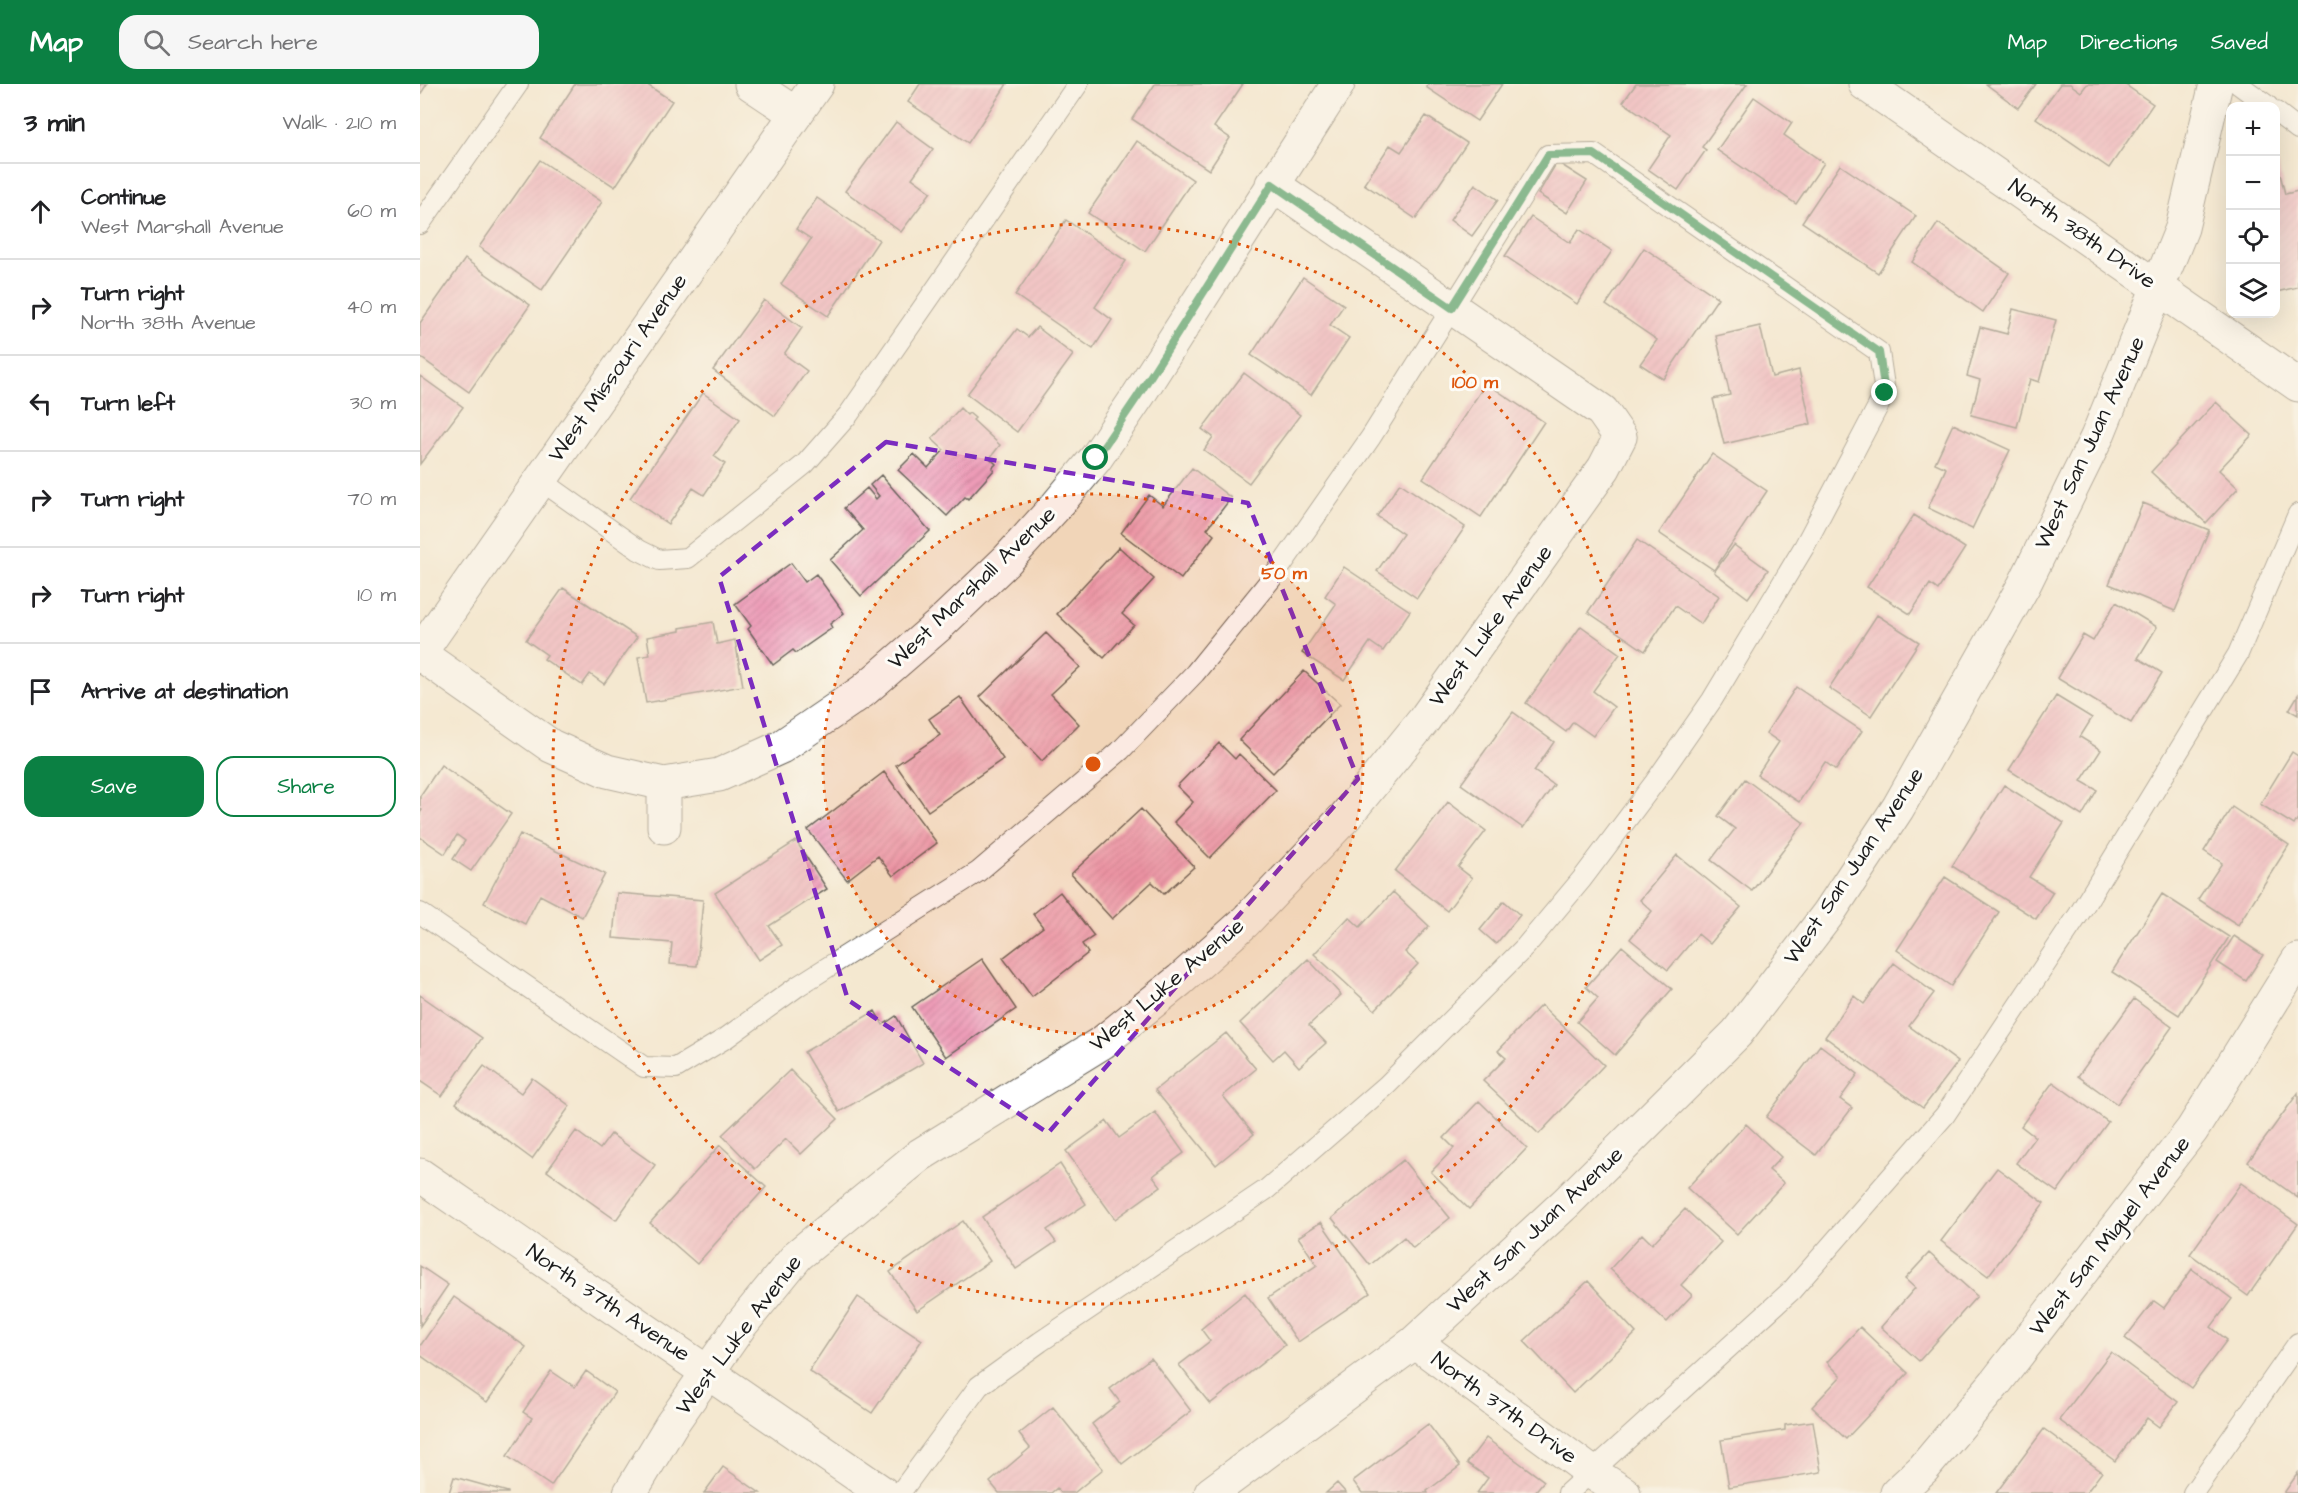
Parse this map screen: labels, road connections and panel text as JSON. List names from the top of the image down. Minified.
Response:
{"streets":{"street":["North 38th Drive","West Missouri Avenue","West San Juan Avenue","West Marshall Avenue","West Luke Avenue","West San Miguel Avenue","North 37th Avenue","North 37th Drive"]},"crossings":[["North 38th Drive","West San Juan Avenue"],["West Missouri Avenue","West Marshall Avenue"],["West San Juan Avenue","North 37th Drive"],["West Luke Avenue","North 37th Avenue"]],"page":{"header":"Map","search":"Search here","nav":["Map","Directions","Saved"],"heading":["3 min","Walk · 210 m"],"map_buttons":["+","−"],"list":[["Continue","West Marshall Avenue","60 m"],["Turn right","North 38th Avenue","40 m"],["Turn left","30 m"],["Turn right","70 m"],["Turn right","10 m"],"Arrive at destination"],"buttons":["Save","Share"]},"rings":["100 m","50 m"]}
